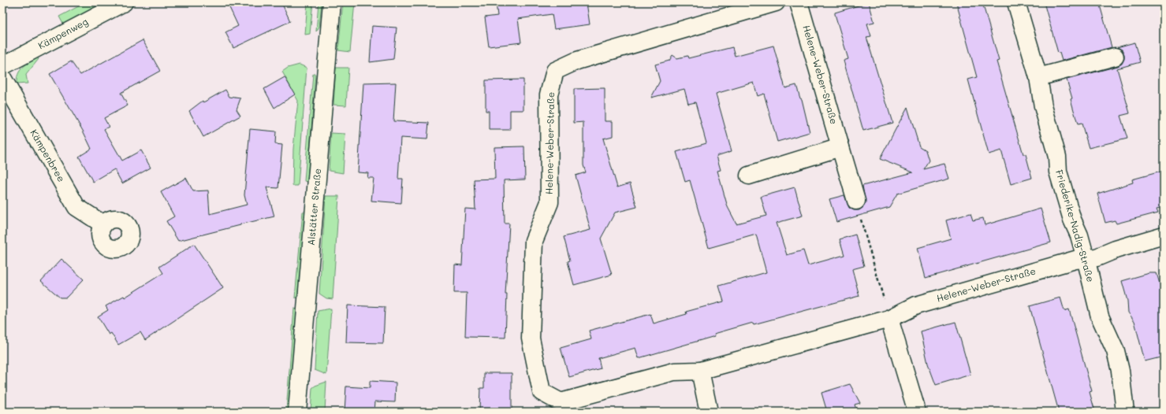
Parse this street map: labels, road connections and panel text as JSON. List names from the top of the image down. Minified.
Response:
{"streets":{"street":["Kämpenweg","Helene-Weber-Straße","Kämpenbree","Alstätter Straße","Friederike-Nadig-Straße"]},"crossings":[["Helene-Weber-Straße","Friederike-Nadig-Straße"]]}
